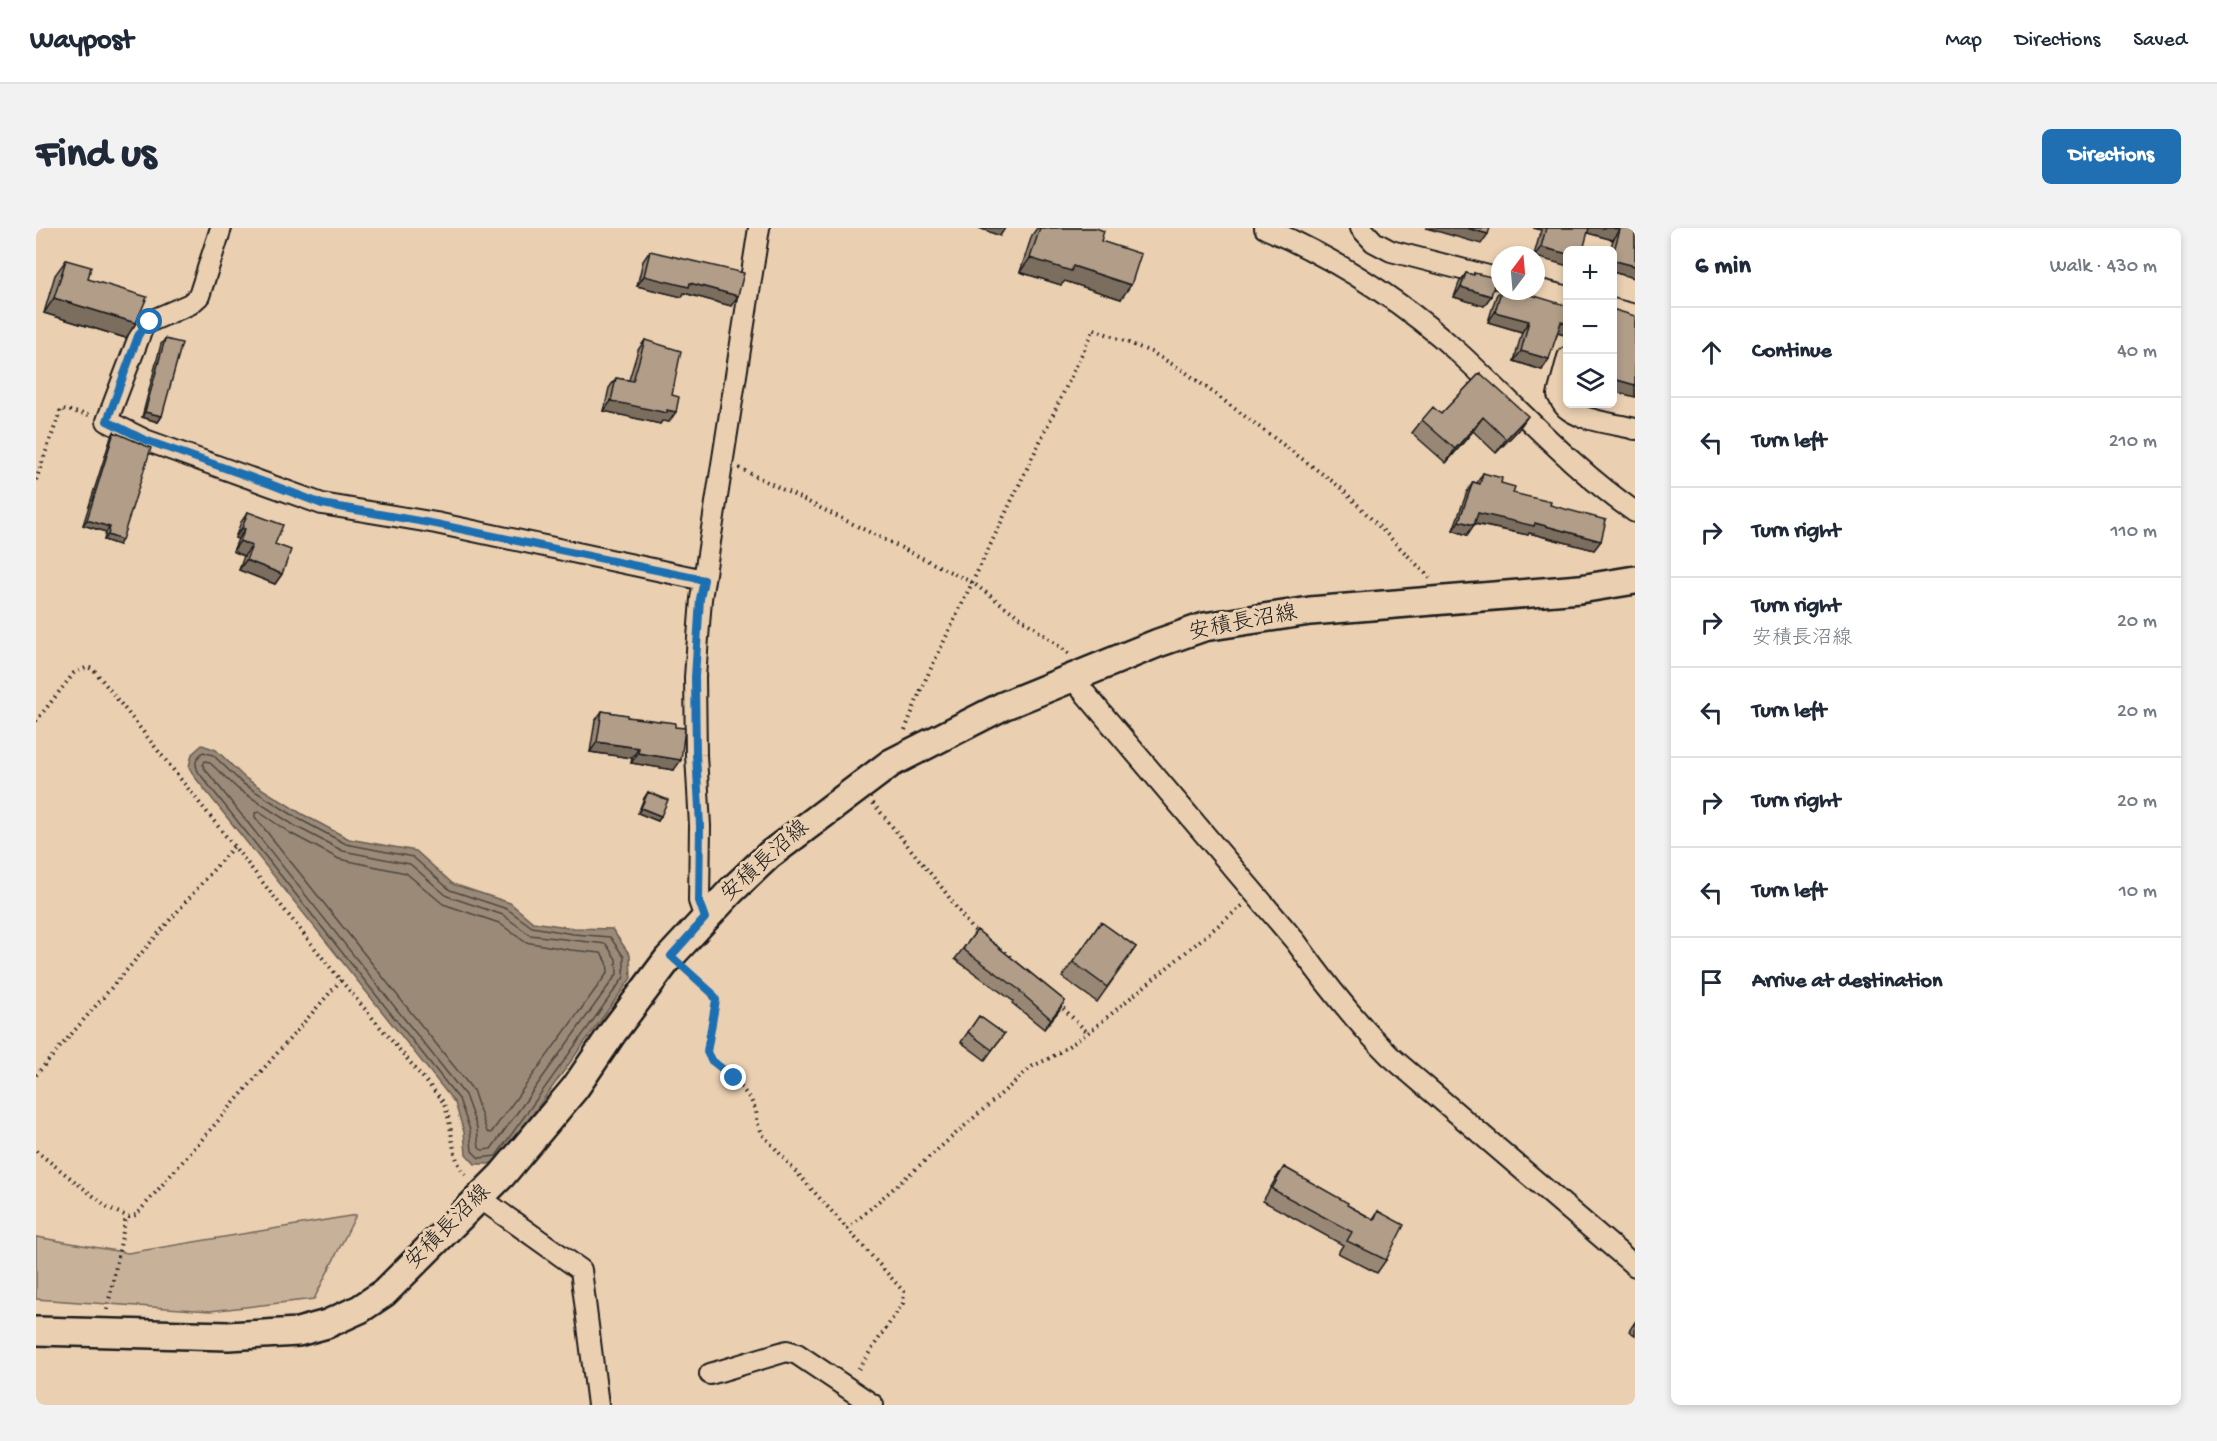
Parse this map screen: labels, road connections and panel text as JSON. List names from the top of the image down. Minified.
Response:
{"streets":{"main road":["安積長沼線"]},"north":"top","page":{"header":"Waypost","nav":["Map","Directions","Saved"],"buttons":"Directions","title":"Find us","heading":["6 min","Walk · 430 m"],"map_buttons":["+","−"],"list":[["Continue","40 m"],["Turn left","210 m"],["Turn right","110 m"],["Turn right","安積長沼線","20 m"],["Turn left","20 m"],["Turn right","20 m"],["Turn left","10 m"],"Arrive at destination"]}}
